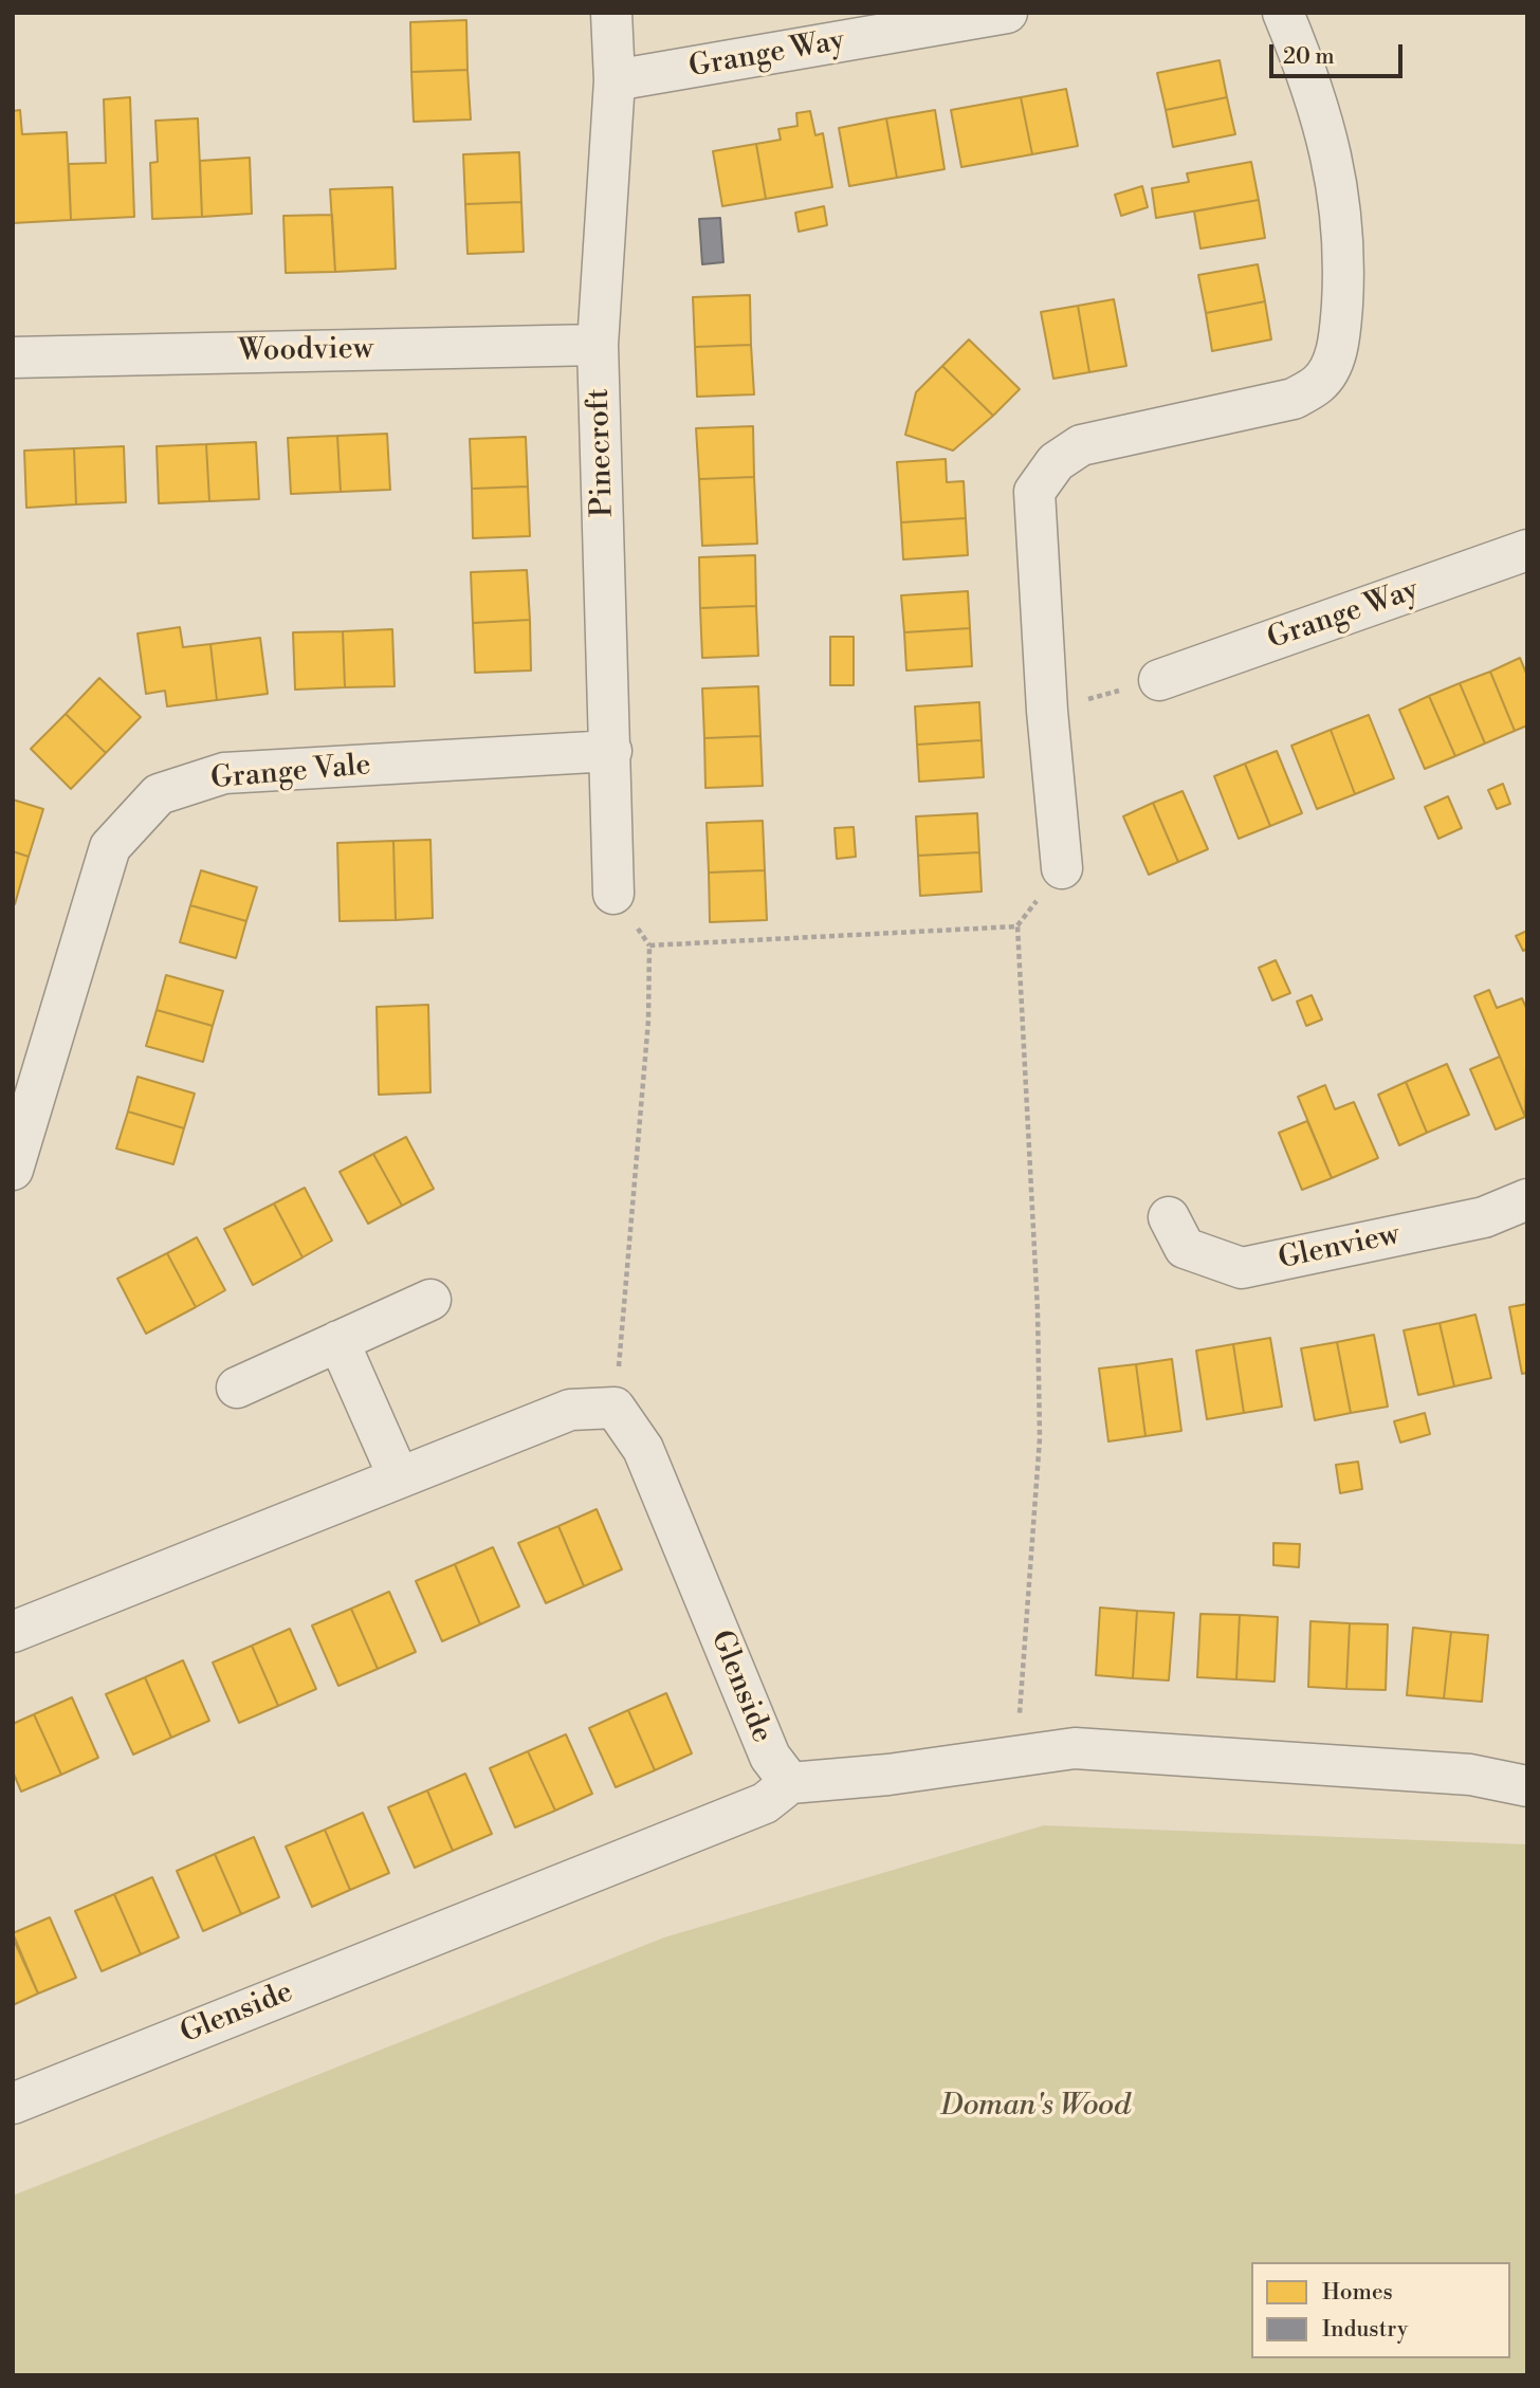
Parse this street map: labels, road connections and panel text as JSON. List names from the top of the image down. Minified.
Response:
{"streets":{"street":["Grange Way","Woodview","Pinecroft","Grange Vale","Glenview","Glenside"]},"crossings":[["Grange Way","Pinecroft"],["Woodview","Pinecroft"],["Pinecroft","Grange Vale"]],"parks":["Doman's Wood"],"legend":["Homes","Industry"],"scale_bar":"20 m"}
